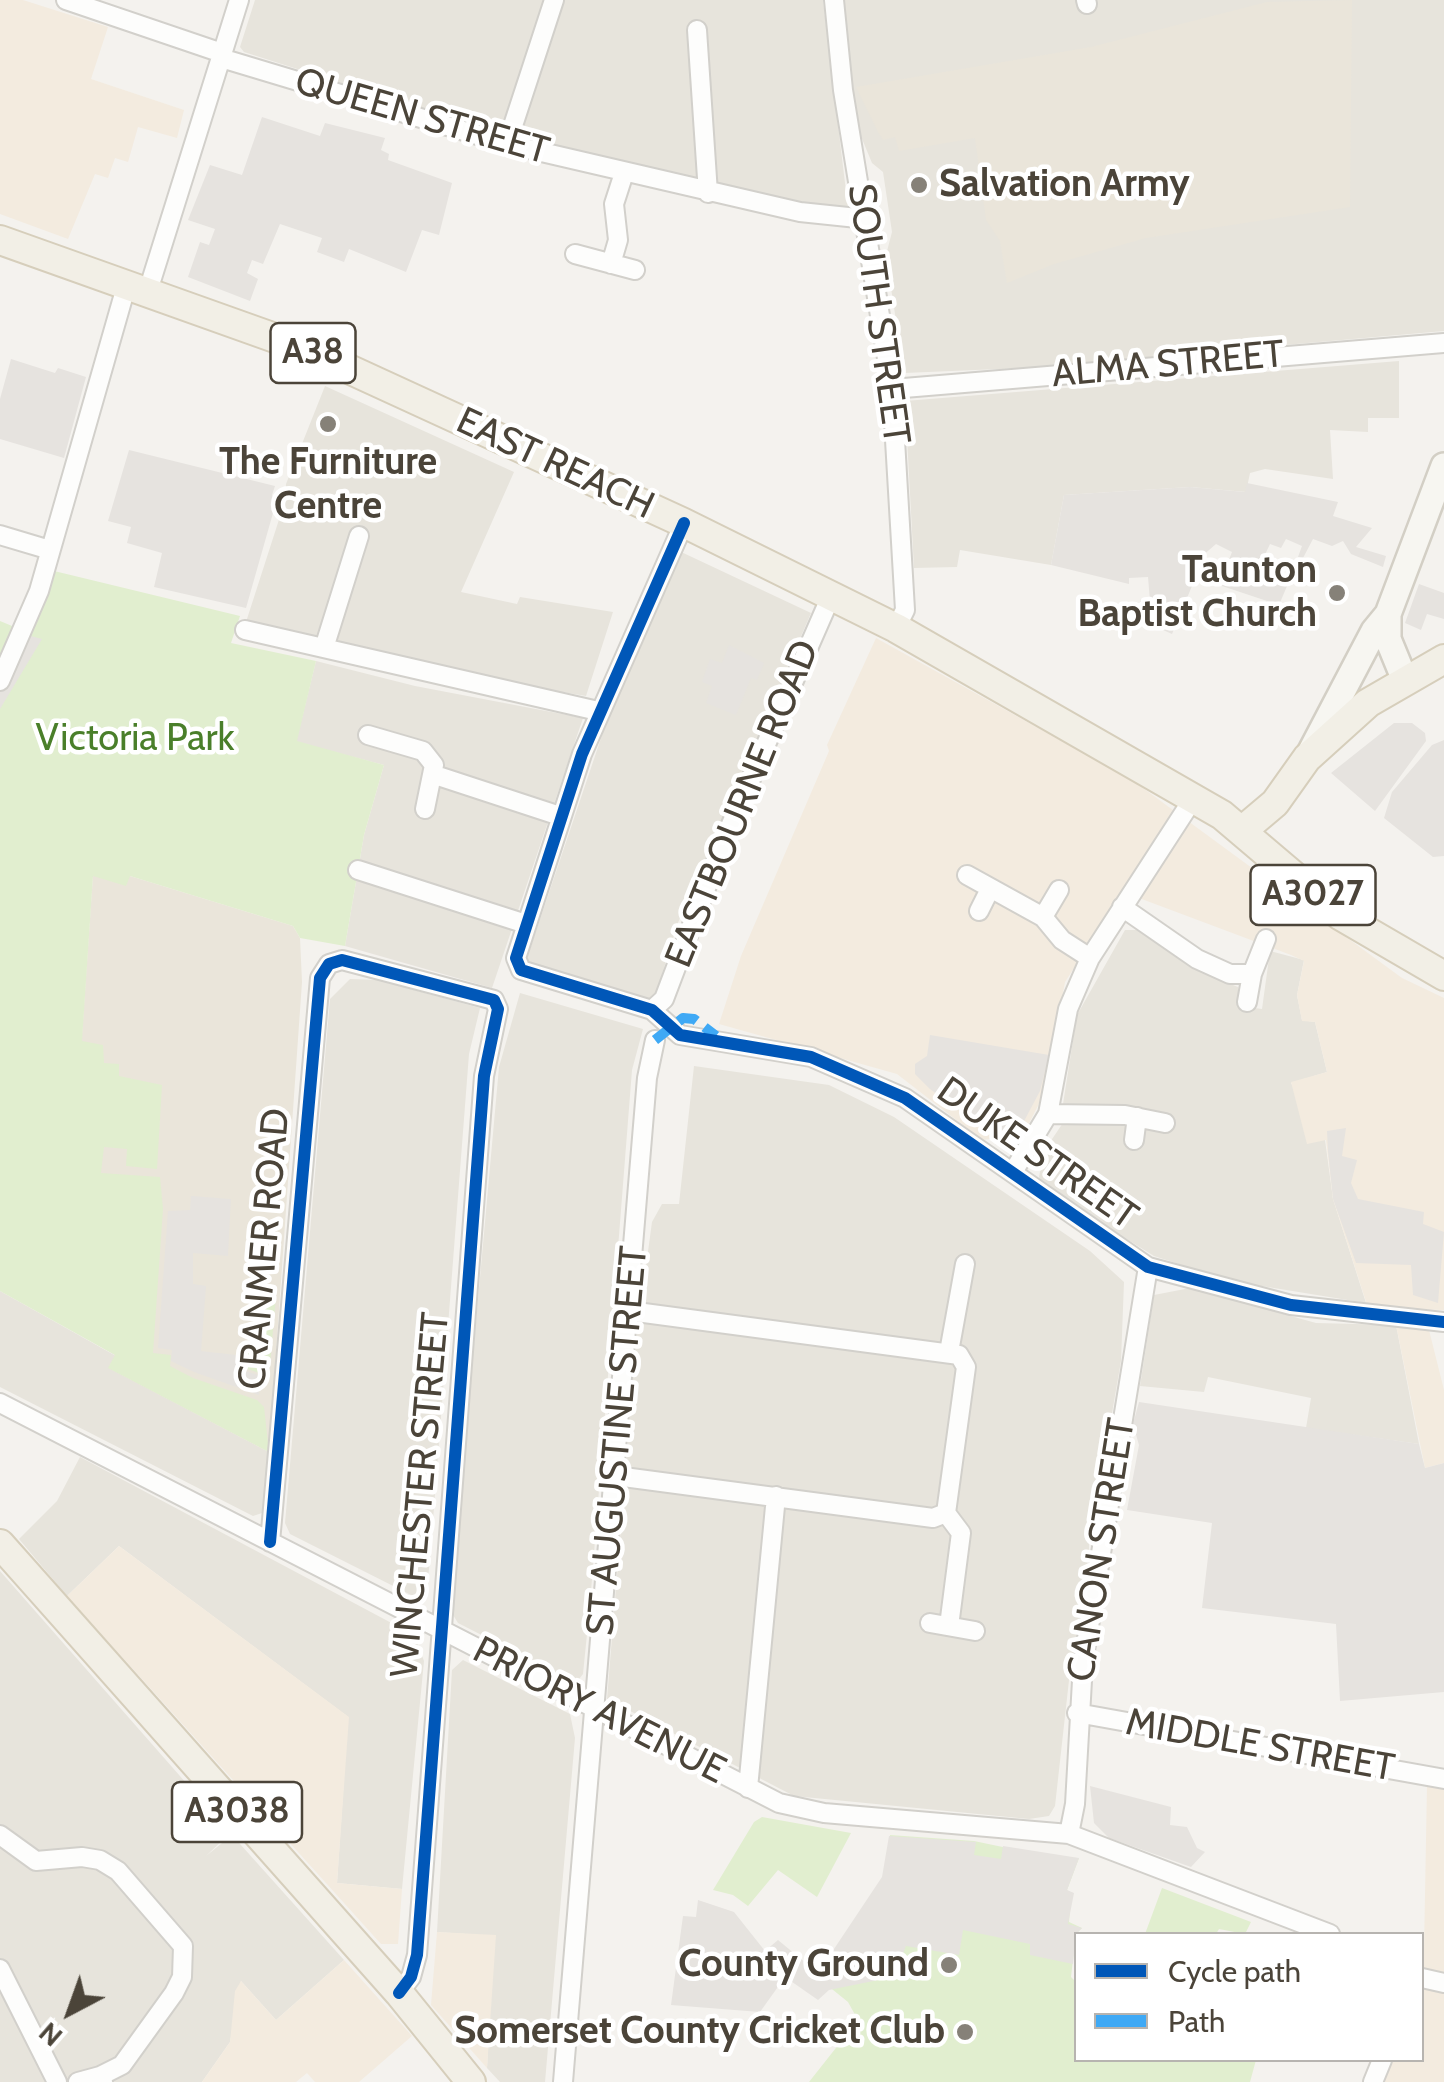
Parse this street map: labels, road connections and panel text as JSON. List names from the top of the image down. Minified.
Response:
{"streets":{"main road":["A38","EAST REACH","A3027","A3038"],"street":["QUEEN STREET","SOUTH STREET","ALMA STREET","EASTBOURNE ROAD","DUKE STREET","CRANMER ROAD","ST AUGUSTINE STREET","WINCHESTER STREET","CANON STREET","PRIORY AVENUE","MIDDLE STREET"]},"crossings":[["QUEEN STREET","SOUTH STREET"],["SOUTH STREET","ALMA STREET"],["SOUTH STREET","EAST REACH"],["EAST REACH","EASTBOURNE ROAD"],["EAST REACH","A3027"],["EASTBOURNE ROAD","DUKE STREET"],["DUKE STREET","CANON STREET"],["CRANMER ROAD","WINCHESTER STREET"],["CRANMER ROAD","PRIORY AVENUE"],["ST AUGUSTINE STREET","PRIORY AVENUE"],["WINCHESTER STREET","PRIORY AVENUE"],["WINCHESTER STREET","A3038"],["CANON STREET","PRIORY AVENUE"],["CANON STREET","MIDDLE STREET"]],"parks":["Victoria Park"],"places":["Salvation Army","The Furniture Centre","Taunton Baptist Church","County Ground","Somerset County Cricket Club"],"legend":["Cycle path","Path"],"north":"bottom left"}
